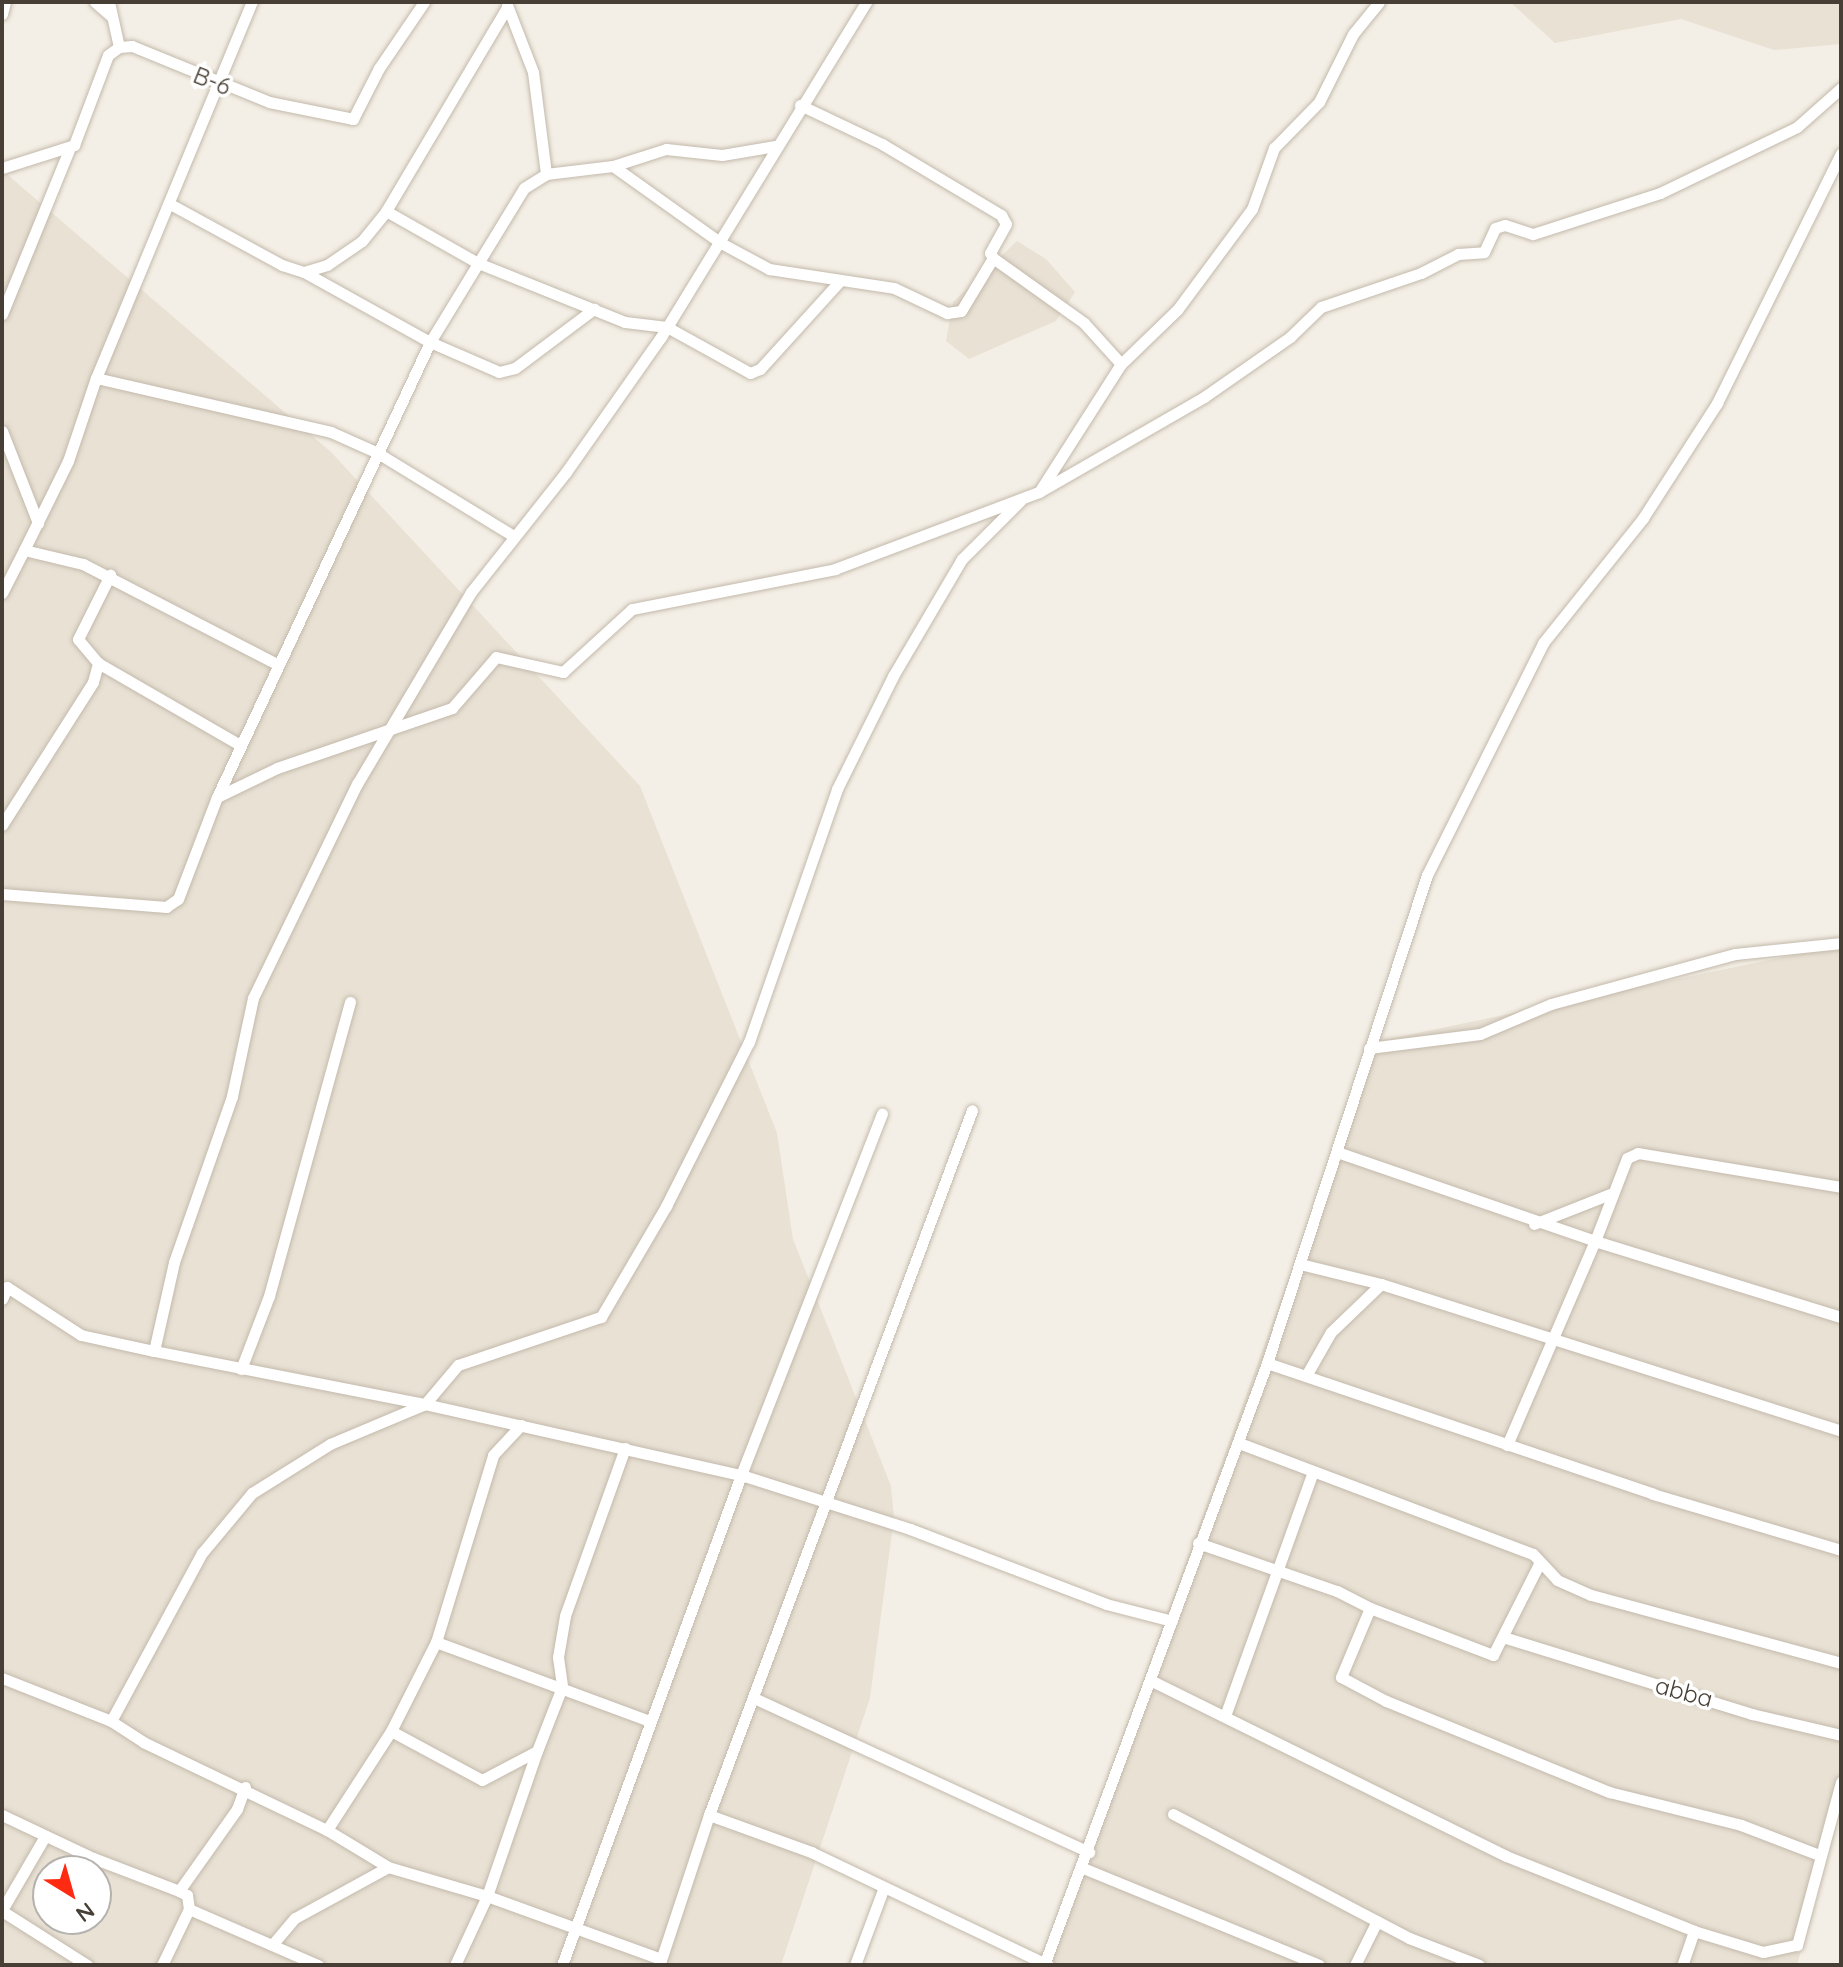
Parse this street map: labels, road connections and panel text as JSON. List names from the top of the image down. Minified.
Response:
{"streets":{"street":["B-6","abba"]},"north":"bottom right"}
